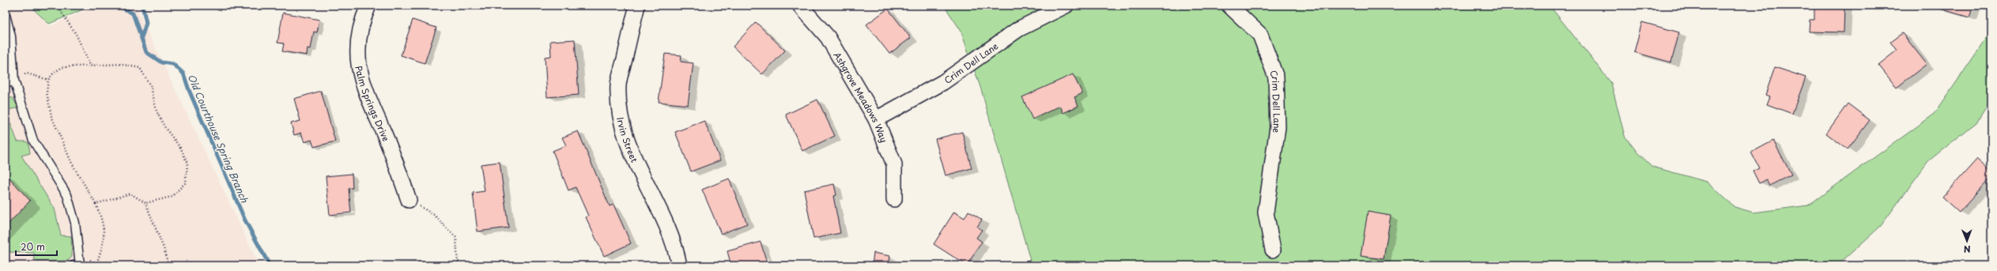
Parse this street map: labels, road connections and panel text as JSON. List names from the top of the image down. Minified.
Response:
{"streets":{"street":["Crim Dell Lane","Ashgrove Meadows Way","Palm Springs Drive","Irvin Street"]},"crossings":[["Crim Dell Lane","Ashgrove Meadows Way"]],"water":["Old Courthouse Spring Branch"],"scale_bar":"20 m","north":"bottom"}
